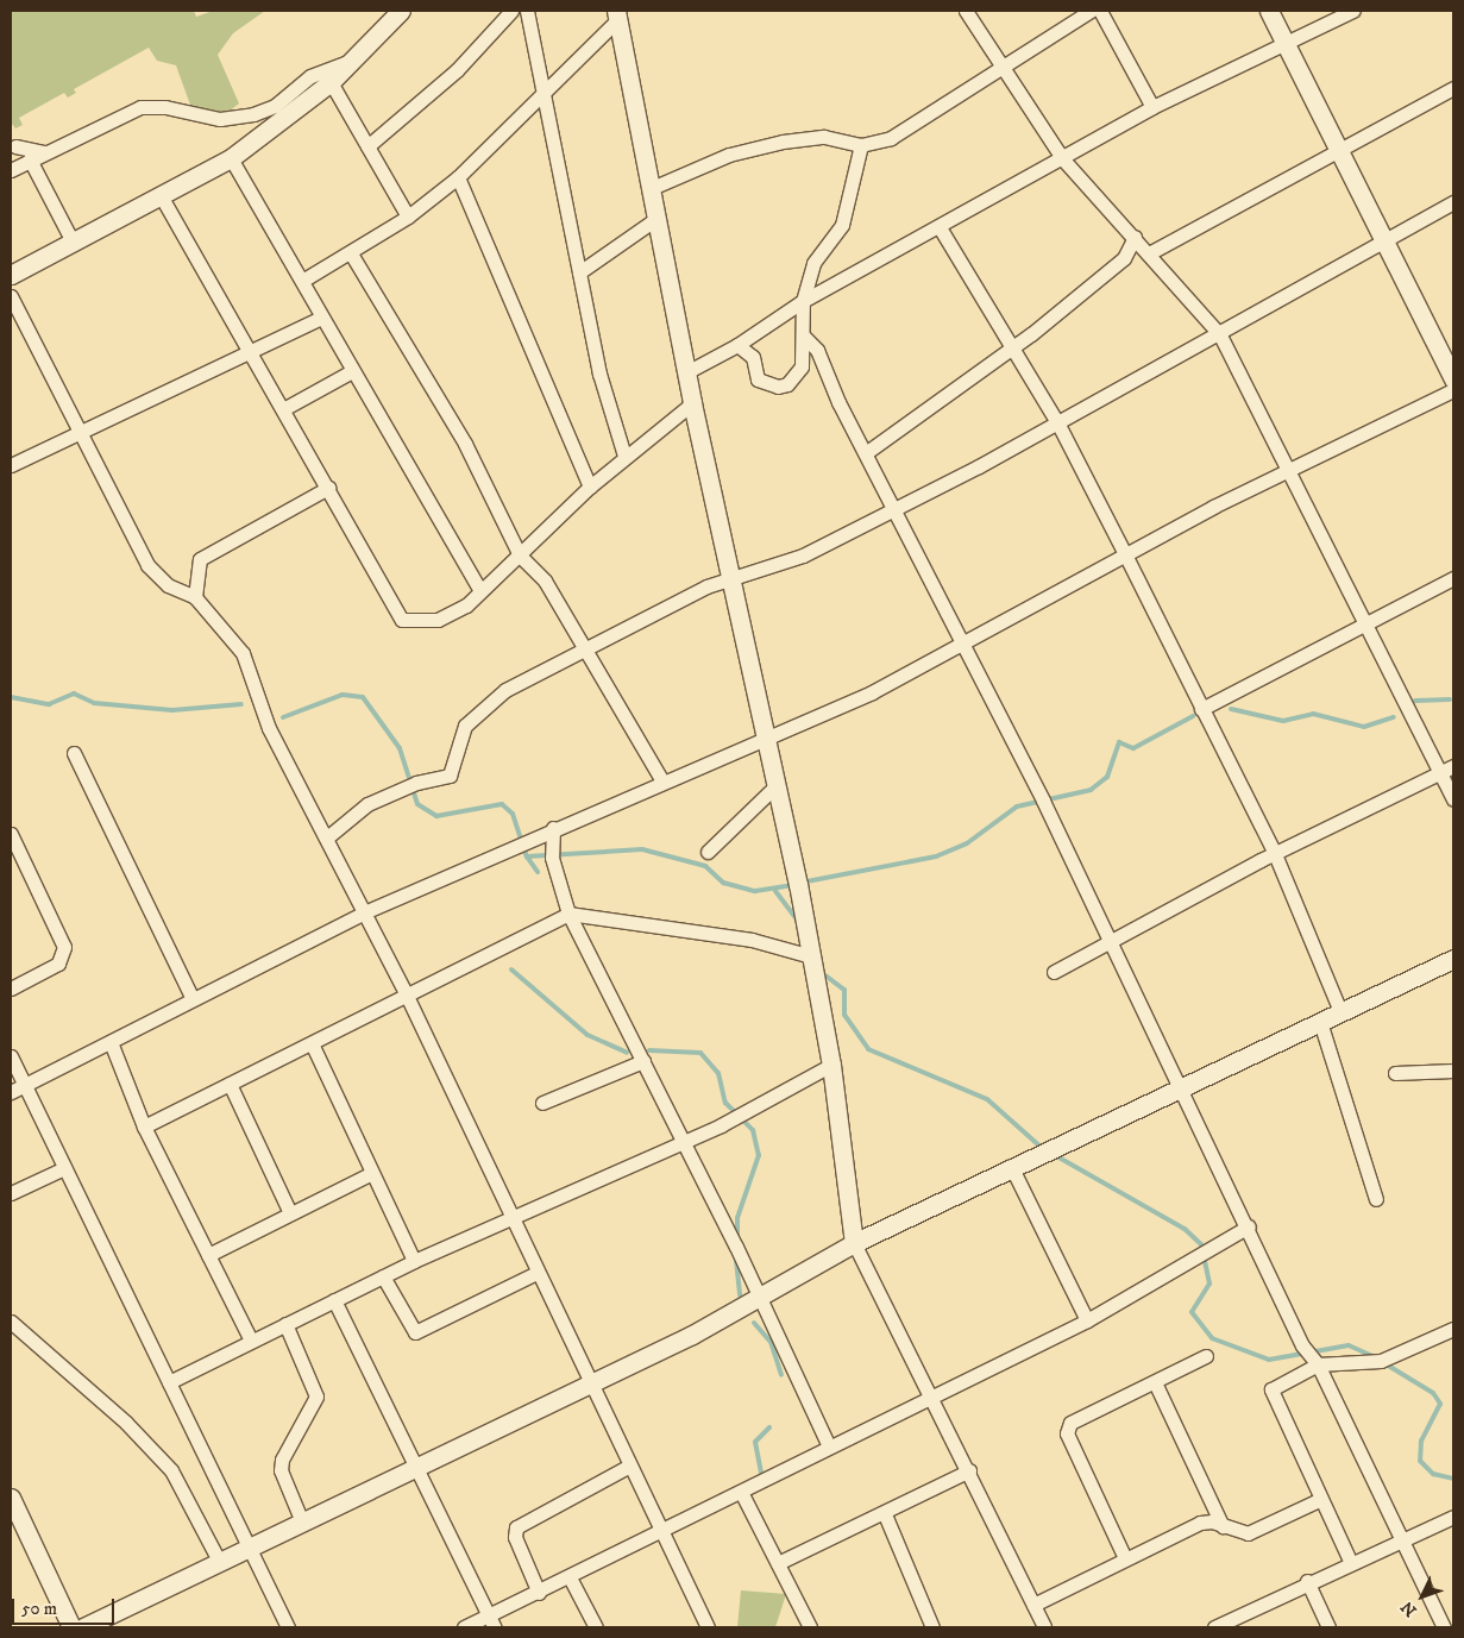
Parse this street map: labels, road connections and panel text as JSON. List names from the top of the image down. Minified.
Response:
{"scale_bar":"50 m","north":"bottom left"}
